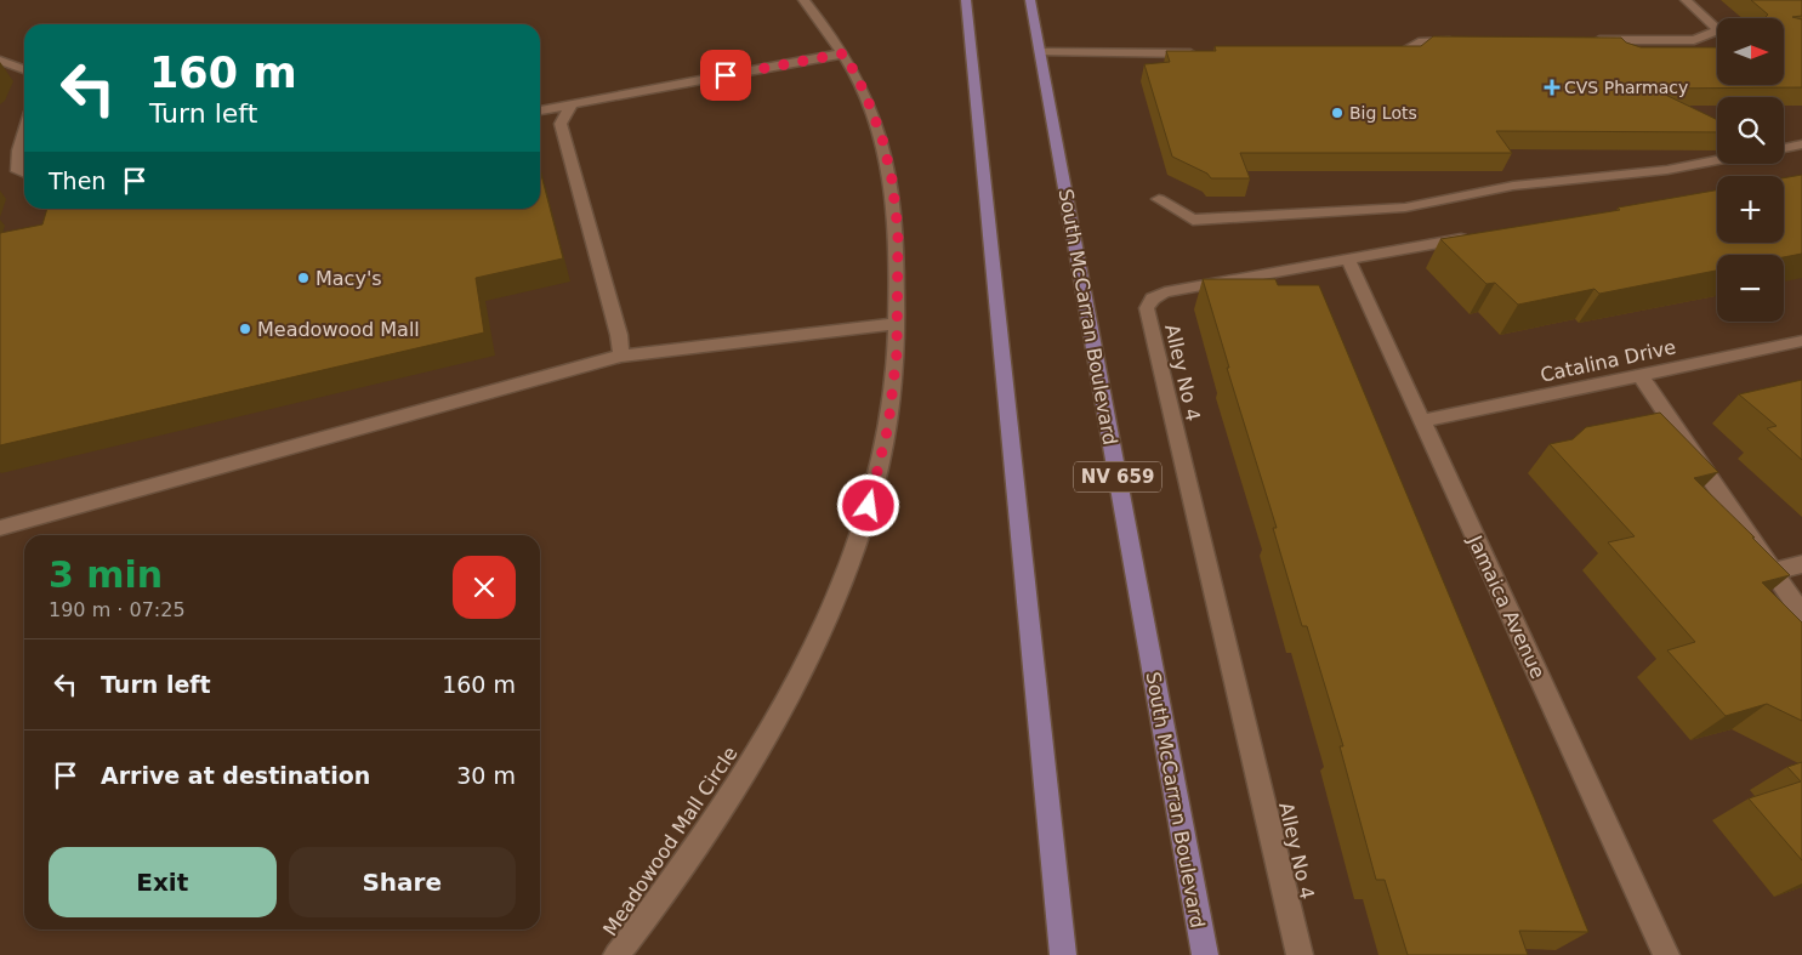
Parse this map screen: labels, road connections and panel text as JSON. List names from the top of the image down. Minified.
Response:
{"streets":{"main road":["South McCarran Boulevard","NV 659"],"street":["Catalina Drive","Alley No 4","Jamaica Avenue","Meadowood Mall Circle"]},"crossings":[["Catalina Drive","Jamaica Avenue"],["Alley No 4","Jamaica Avenue"]],"places":{"health":["CVS Pharmacy"],"other":["Big Lots","Macy's","Meadowood Mall"]},"north":"right","page":{"map_buttons":["+","−"],"turn":["160 m","Turn left"],"then":"Then","heading":["3 min","190 m · 07:25"],"list":[{"name":"Turn left","value":"160 m"},{"name":"Arrive at destination","value":"30 m"}],"buttons":["Exit","Share"]}}
